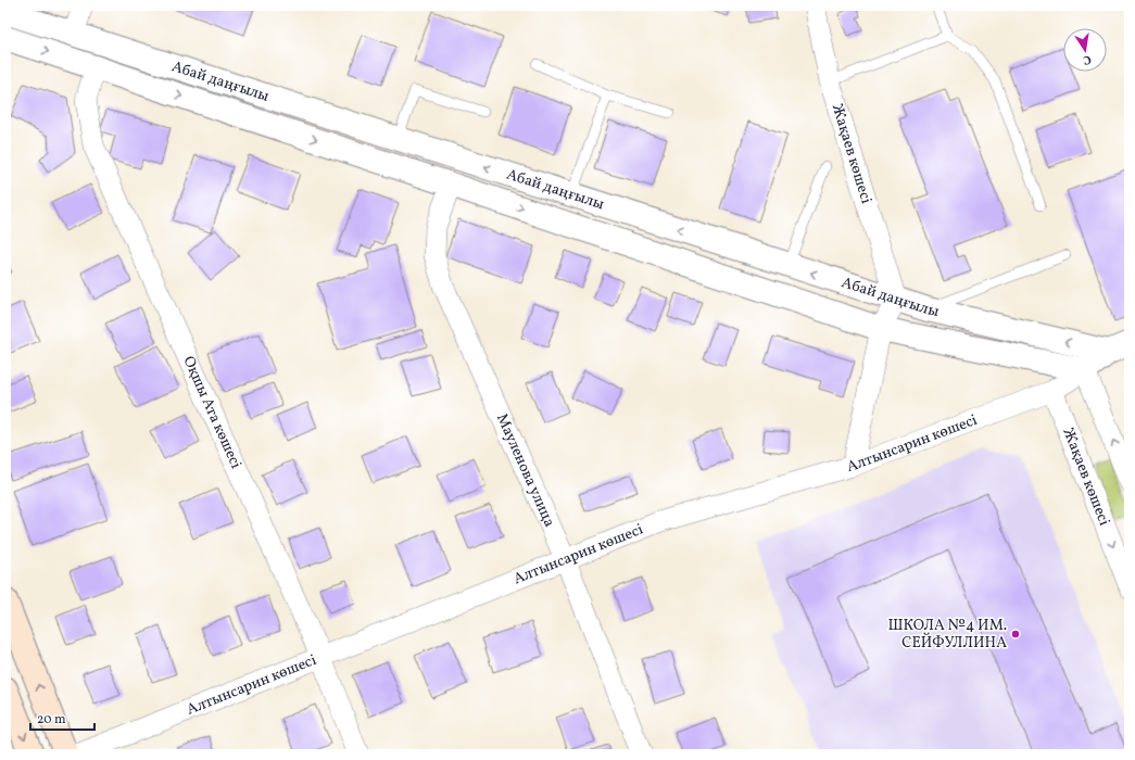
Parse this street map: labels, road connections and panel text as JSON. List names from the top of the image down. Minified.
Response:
{"streets":{"street":["Абай даңғылы","Жақаев көшесі","Оқшы Ата көшесі","Алтынсарин көшесі","Мауленова улица"]},"crossings":[["Абай даңғылы","Жақаев көшесі"],["Абай даңғылы","Оқшы Ата көшесі"],["Абай даңғылы","Алтынсарин көшесі"],["Абай даңғылы","Мауленова улица"],["Жақаев көшесі","Алтынсарин көшесі"],["Оқшы Ата көшесі","Алтынсарин көшесі"],["Алтынсарин көшесі","Мауленова улица"]],"places":["ШКОЛА №4 ИМ. СЕЙФУЛЛИНА"],"scale_bar":"20 m","north":"bottom"}
